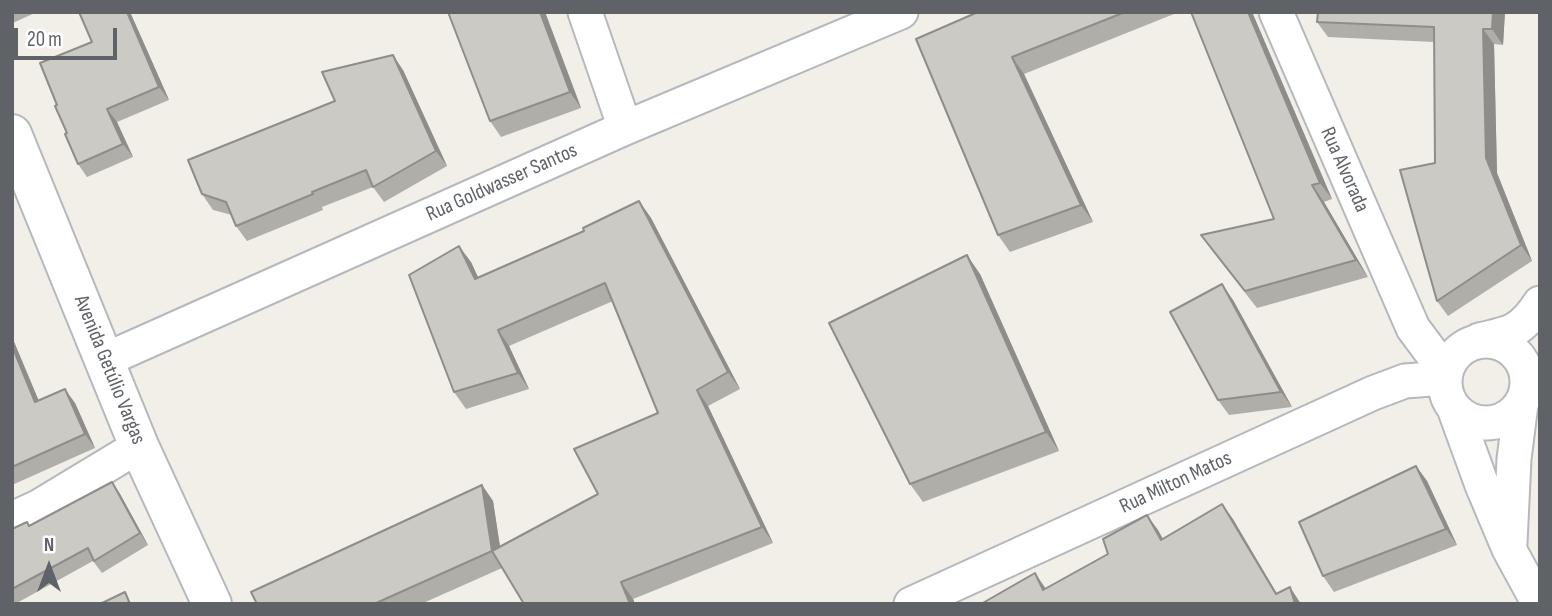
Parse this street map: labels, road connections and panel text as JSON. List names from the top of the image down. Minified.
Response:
{"streets":{"street":["Rua Alvorada","Rua Goldwasser Santos","Avenida Getúlio Vargas","Rua Milton Matos"]},"crossings":[["Rua Alvorada","Rua Milton Matos"],["Rua Goldwasser Santos","Avenida Getúlio Vargas"]],"scale_bar":"20 m","north":"top"}
